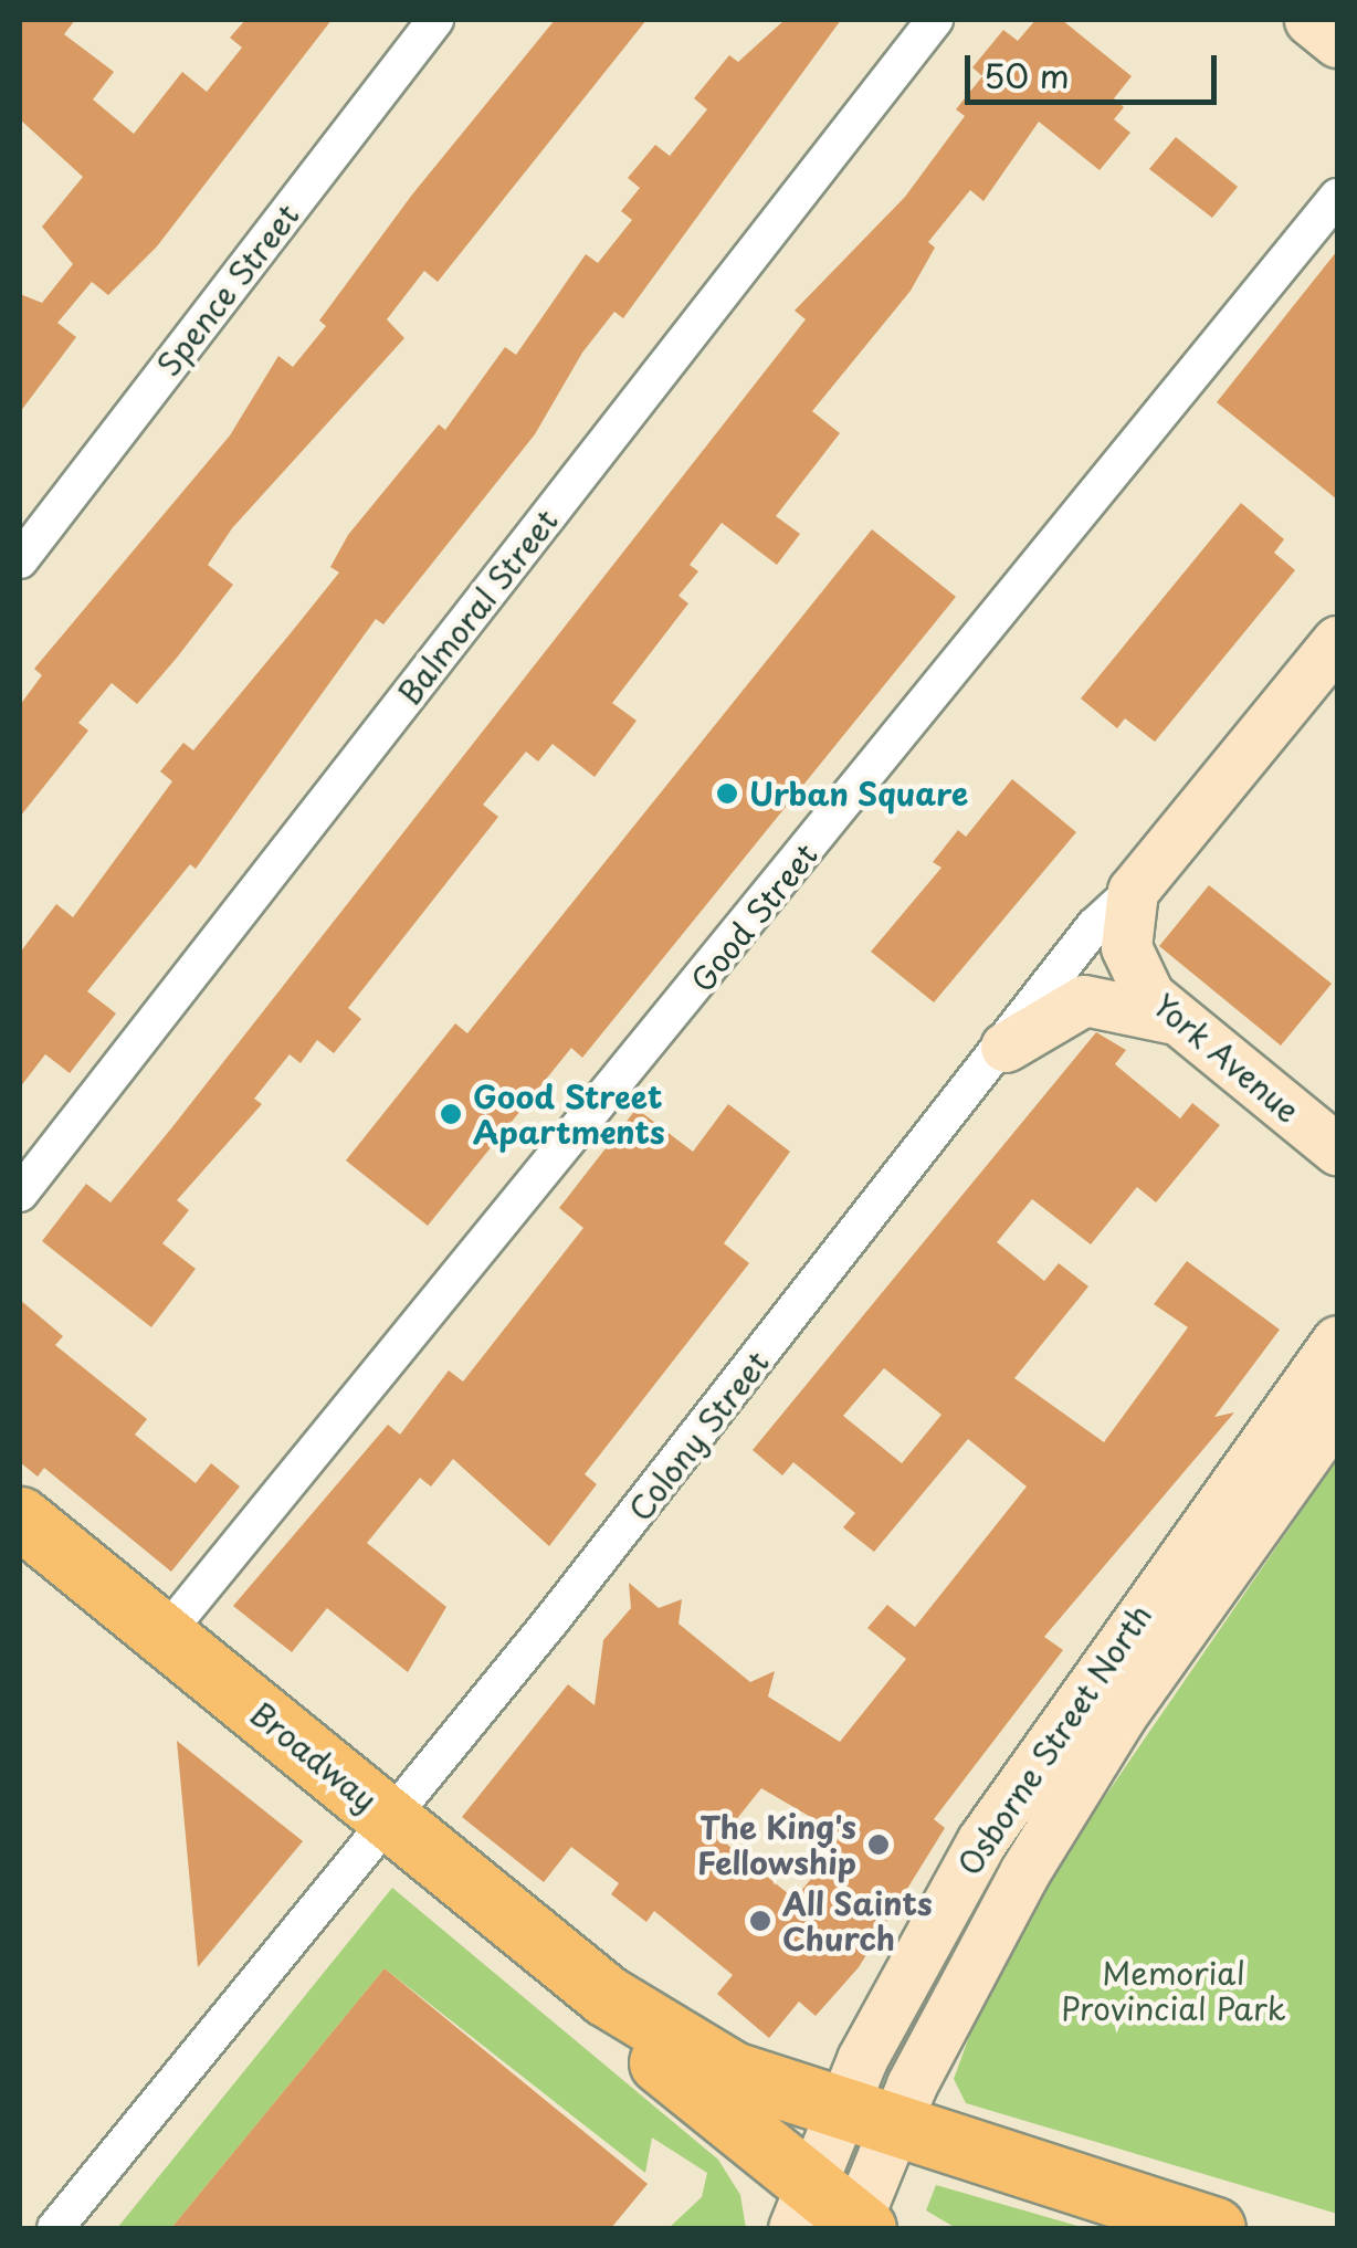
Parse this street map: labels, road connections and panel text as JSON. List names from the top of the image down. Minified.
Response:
{"streets":{"highway":["Broadway"],"main road":["York Avenue","Colony Street","Osborne Street North"],"street":["Spence Street","Balmoral Street","Good Street"]},"crossings":[["Good Street","Broadway"],["York Avenue","Colony Street"],["Colony Street","Broadway"],["Osborne Street North","Broadway"]],"parks":["Memorial Provincial Park"],"places":["Urban Square","Good Street Apartments","The King's Fellowship","All Saints Church"],"scale_bar":"50 m"}
